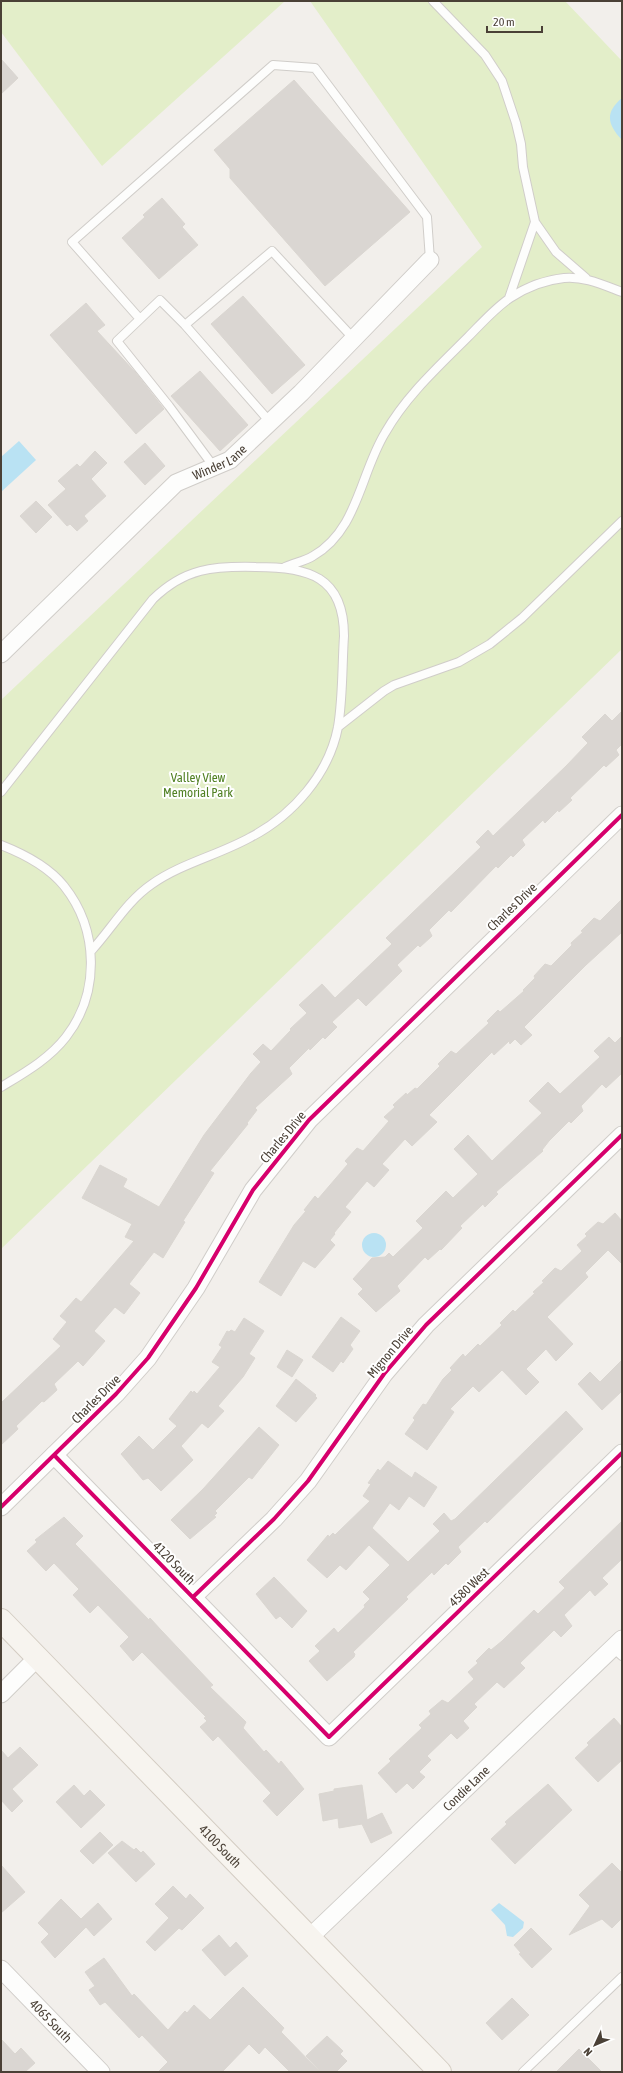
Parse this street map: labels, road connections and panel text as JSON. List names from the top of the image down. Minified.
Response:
{"streets":{"main road":["4100 South"],"street":["Winder Lane","Charles Drive","Mignon Drive","4120 South","4580 West","Condie Lane","4065 South"]},"crossings":[["Charles Drive","4120 South"],["Mignon Drive","4120 South"],["4120 South","4580 West"],["Condie Lane","4100 South"]],"parks":["Valley View Memorial Park"],"scale_bar":"20 m","north":"bottom left"}
